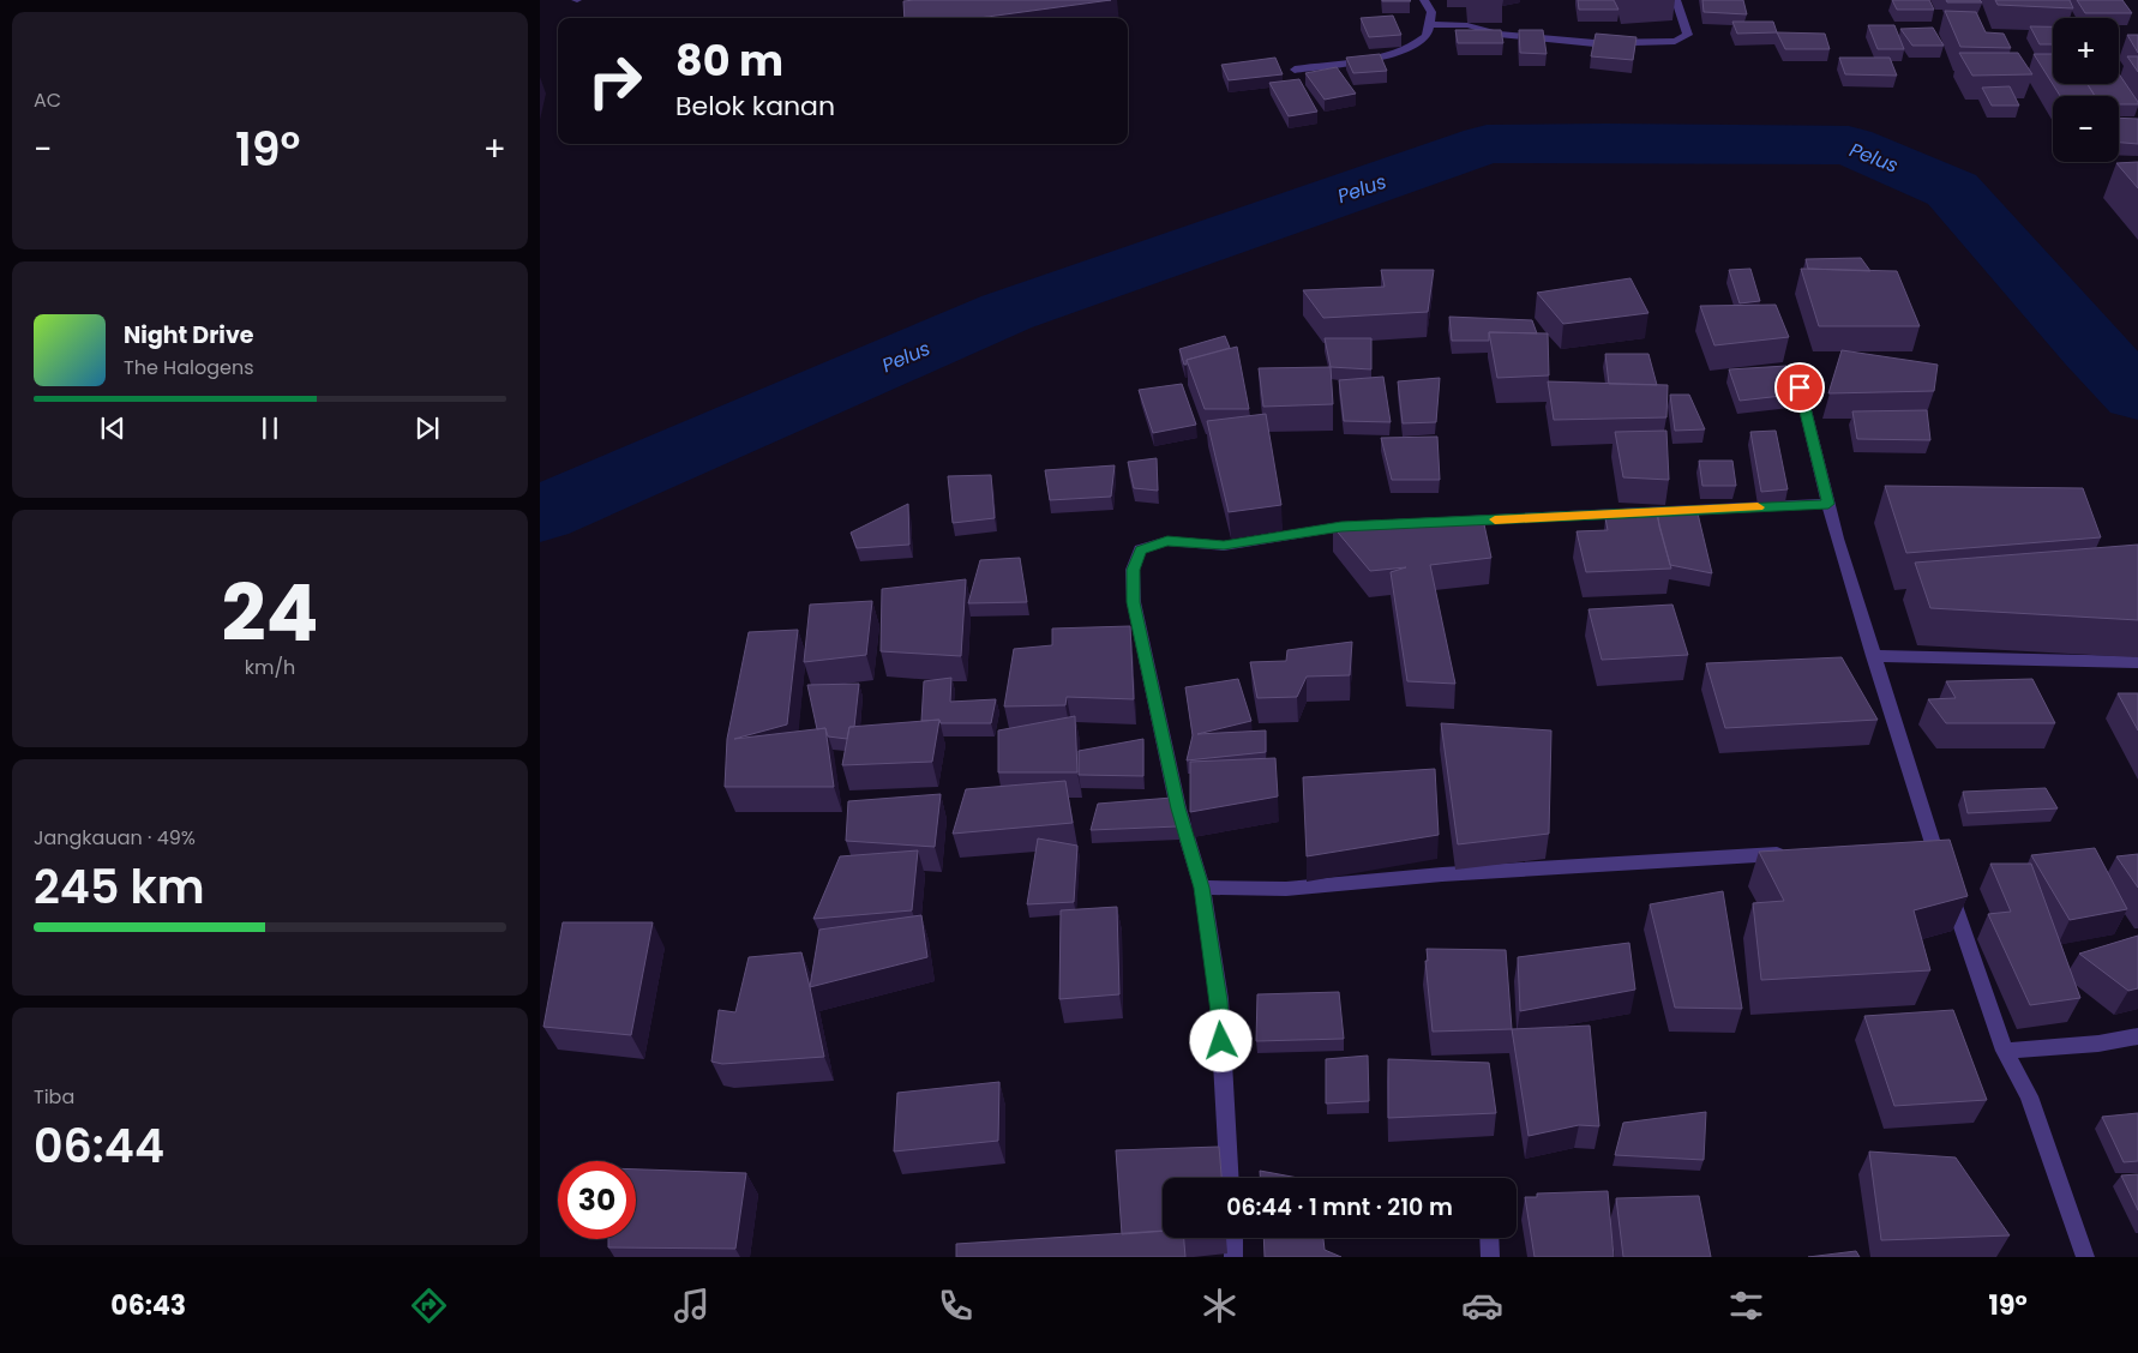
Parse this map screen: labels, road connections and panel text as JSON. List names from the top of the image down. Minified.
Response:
{"water":["Pelus"],"page":{"tile":["AC",["24","km/h"],["Jangkauan · 49%","245 km"],["Tiba","06:44"]],"map_buttons":["+","−"],"turn":["80 m","Belok kanan"],"heat":["−","19°","+"],"song":["Night Drive","The Halogens"],"limit":"30","trip":"06:44 · 1 mnt · 210 m","tabs":["06:43","19°"]}}
